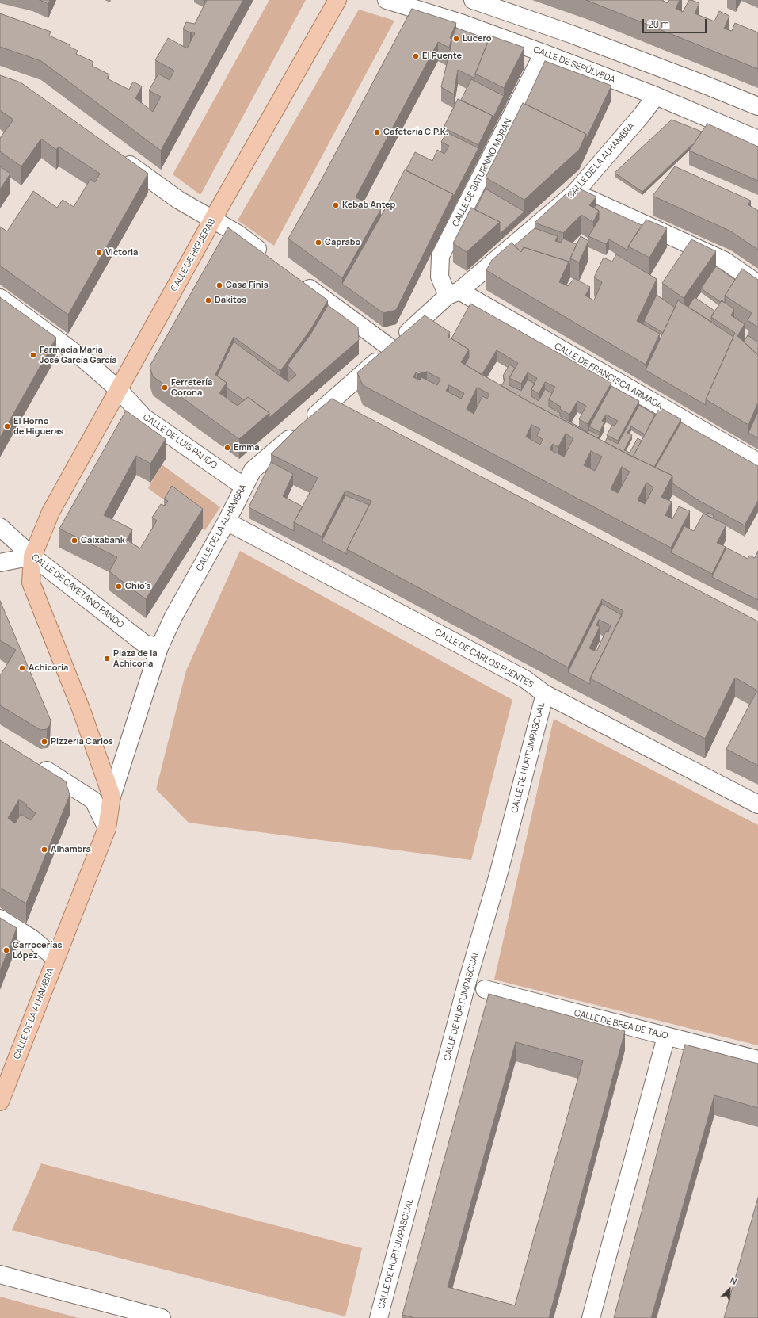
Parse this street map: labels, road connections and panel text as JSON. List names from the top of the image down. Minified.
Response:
{"streets":{"main road":["CALLE DE LA ALHAMBRA","CALLE DE HIGUERAS"],"street":["CALLE DE SEPÚLVEDA","CALLE DE SATURNINO MORÁN","CALLE DE FRANCISCA ARMADA","CALLE DE LUIS PANDO","CALLE DE CAYETANO PANDO","CALLE DE CARLOS FUENTES","CALLE DE HURTUMPASCUAL","CALLE DE BREA DE TAJO"]},"crossings":[["CALLE DE SEPÚLVEDA","CALLE DE LA ALHAMBRA"],["CALLE DE SEPÚLVEDA","CALLE DE SATURNINO MORÁN"],["CALLE DE LA ALHAMBRA","CALLE DE SATURNINO MORÁN"],["CALLE DE LA ALHAMBRA","CALLE DE FRANCISCA ARMADA"],["CALLE DE LA ALHAMBRA","CALLE DE LUIS PANDO"],["CALLE DE LA ALHAMBRA","CALLE DE CAYETANO PANDO"],["CALLE DE LA ALHAMBRA","CALLE DE CARLOS FUENTES"],["CALLE DE SATURNINO MORÁN","CALLE DE FRANCISCA ARMADA"],["CALLE DE HIGUERAS","CALLE DE LUIS PANDO"],["CALLE DE HIGUERAS","CALLE DE CAYETANO PANDO"],["CALLE DE CARLOS FUENTES","CALLE DE HURTUMPASCUAL"]],"places":["Lucero","El Puente","Cafetería C.P.K.","Kebab Antep","Caprabo","Victoria","Casa Finis","Dakitos","Farmacia María José García García","Ferretería Corona","El Horno de Higueras","Emma","Caixabank","Chio's","Plaza de la Achicoria","Achicoria","Pizzería Carlos","Alhambra","Carrocerías López"],"scale_bar":"20 m","north":"top right"}
